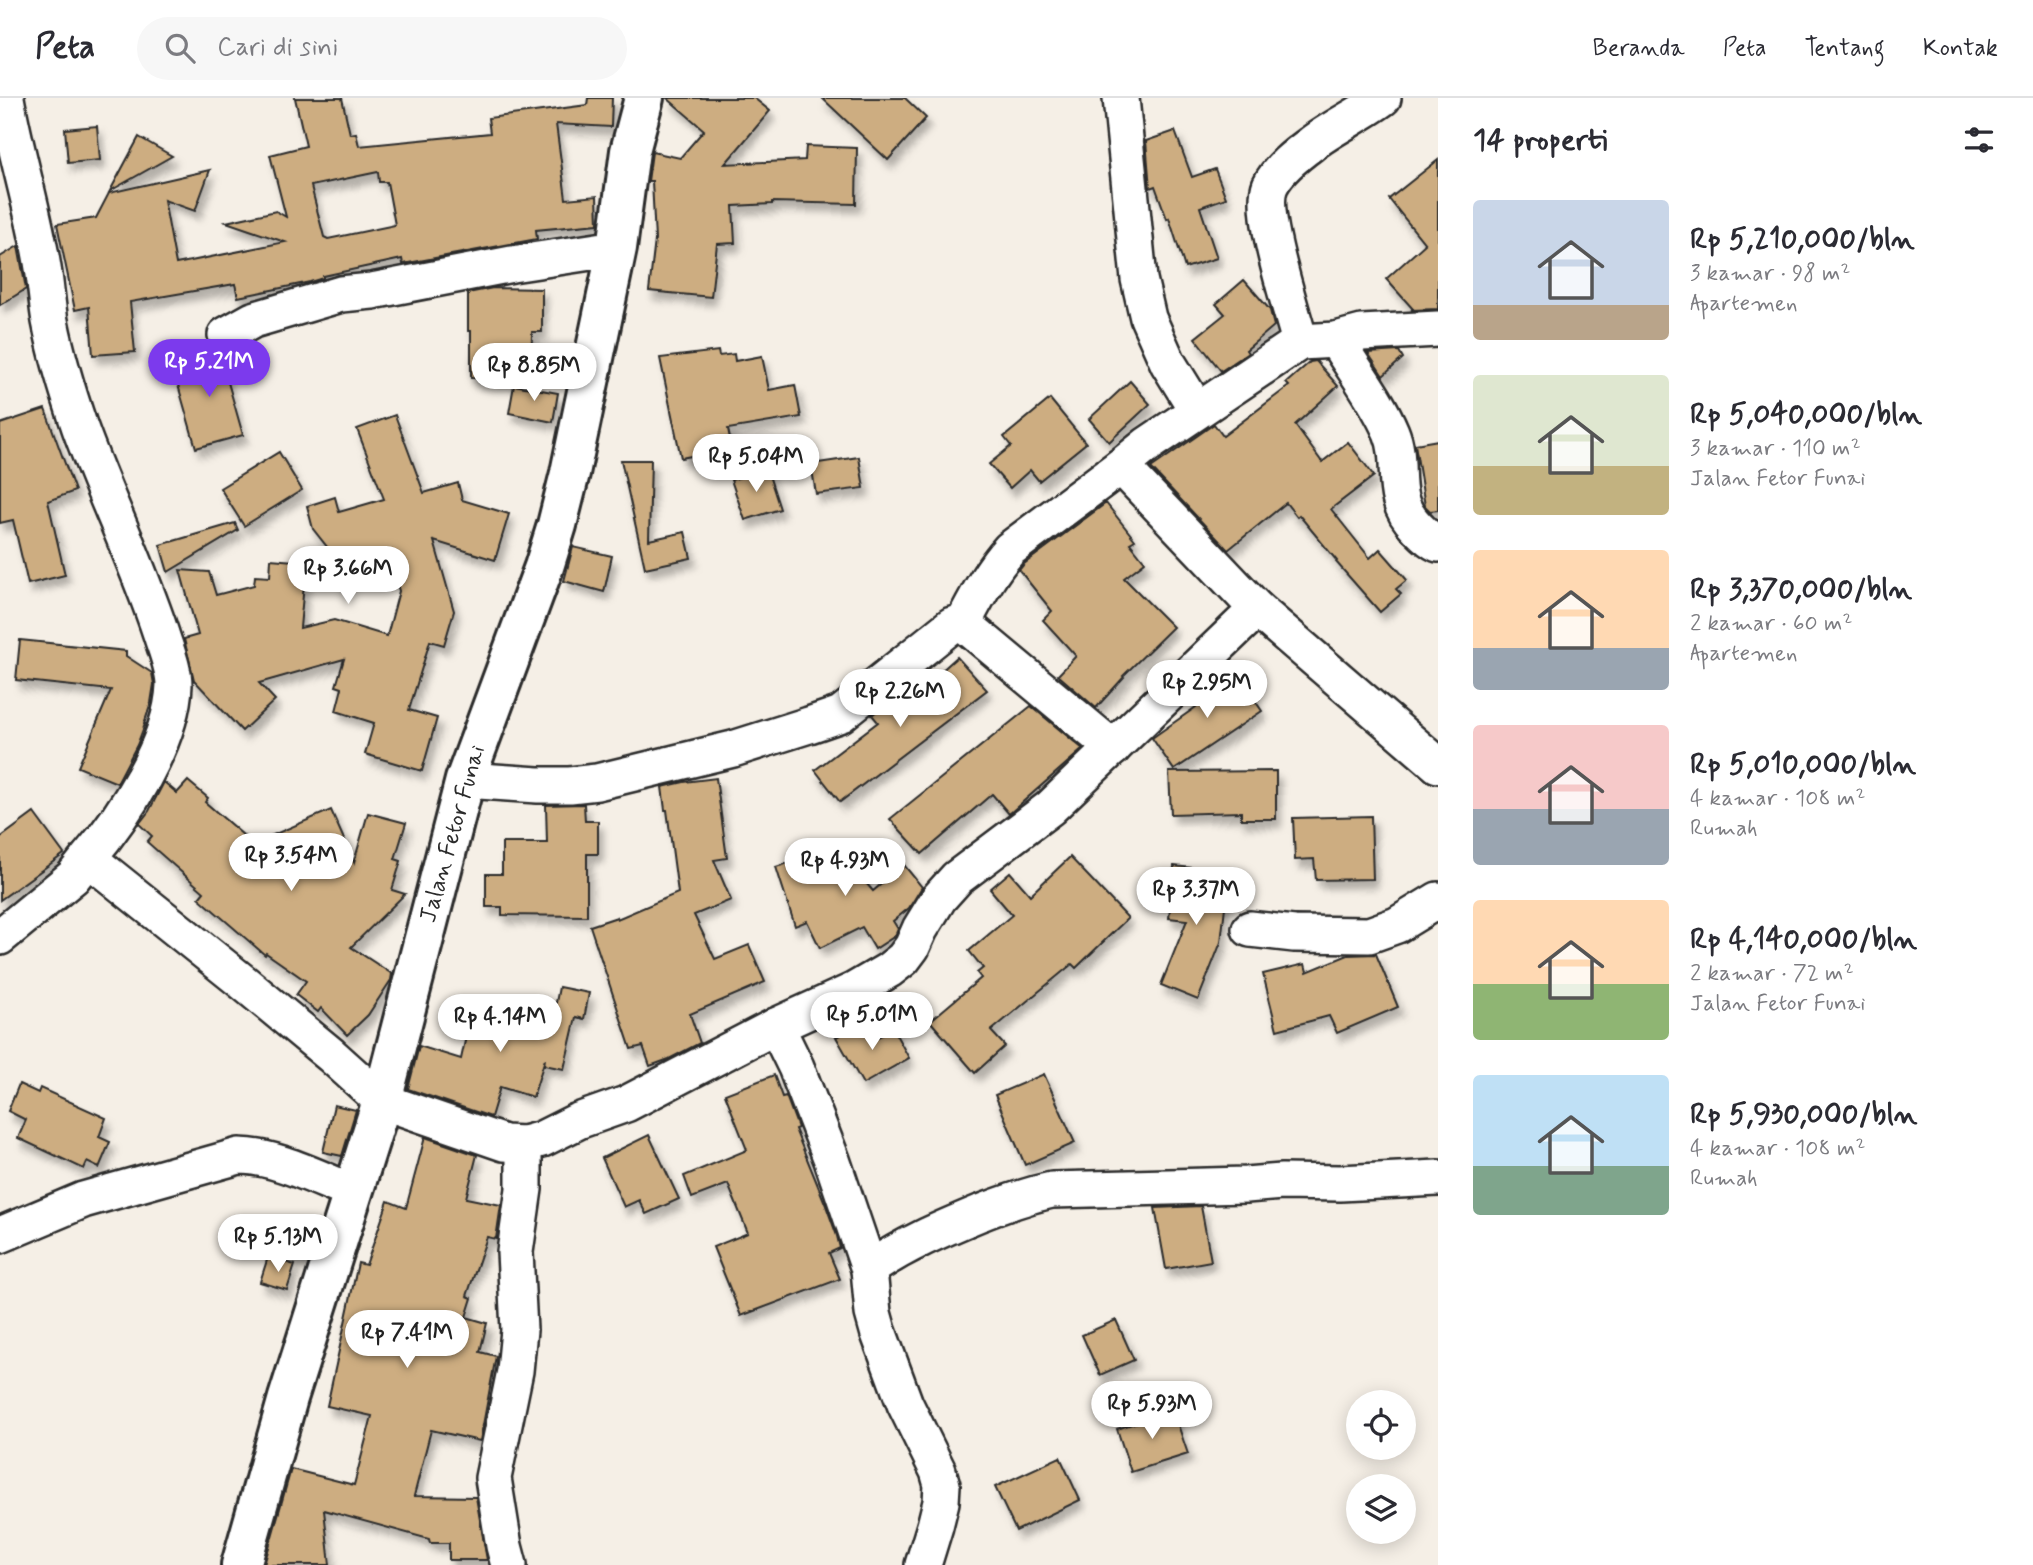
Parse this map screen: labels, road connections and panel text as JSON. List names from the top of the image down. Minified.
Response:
{"streets":{"street":["Jalan Fetor Funai"]},"page":{"header":"Peta","search":"Cari di sini","nav":["Beranda","Peta","Tentang","Kontak"],"heading":"14 properti","list":[{"name":"Rp 5,210,000/bln","note":"3 kamar · 98 m² · Apartemen"},{"name":"Rp 5,040,000/bln","note":"3 kamar · 110 m² · Jalan Fetor Funai"},{"name":"Rp 3,370,000/bln","note":"2 kamar · 60 m² · Apartemen"},{"name":"Rp 5,010,000/bln","note":"4 kamar · 108 m² · Rumah"},{"name":"Rp 4,140,000/bln","note":"2 kamar · 72 m² · Jalan Fetor Funai"},{"name":"Rp 5,930,000/bln","note":"4 kamar · 108 m² · Rumah"}],"price":["Rp 5.21M","Rp 8.85M","Rp 5.04M","Rp 3.66M","Rp 2.95M","Rp 2.26M","Rp 3.54M","Rp 4.93M","Rp 3.37M","Rp 5.01M","Rp 4.14M","Rp 5.13M","Rp 7.41M","Rp 5.93M"]}}
